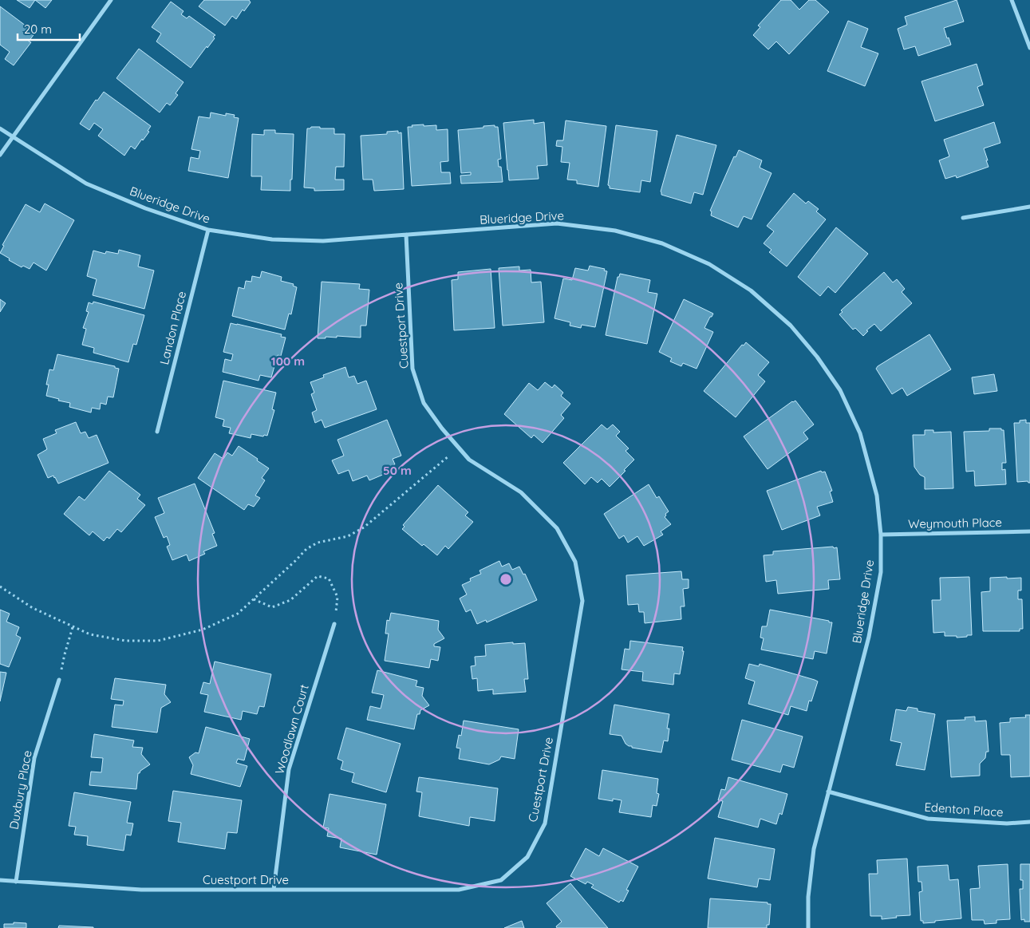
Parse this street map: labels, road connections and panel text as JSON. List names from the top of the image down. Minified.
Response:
{"streets":{"street":["Blueridge Drive","Cuestport Drive","Landon Place","Weymouth Place","Woodlawn Court","Duxbury Place","Edenton Place"]},"crossings":[["Blueridge Drive","Cuestport Drive"],["Blueridge Drive","Landon Place"],["Blueridge Drive","Weymouth Place"],["Blueridge Drive","Edenton Place"],["Cuestport Drive","Woodlawn Court"],["Cuestport Drive","Duxbury Place"]],"scale_bar":"20 m","rings":["100 m","50 m"]}
